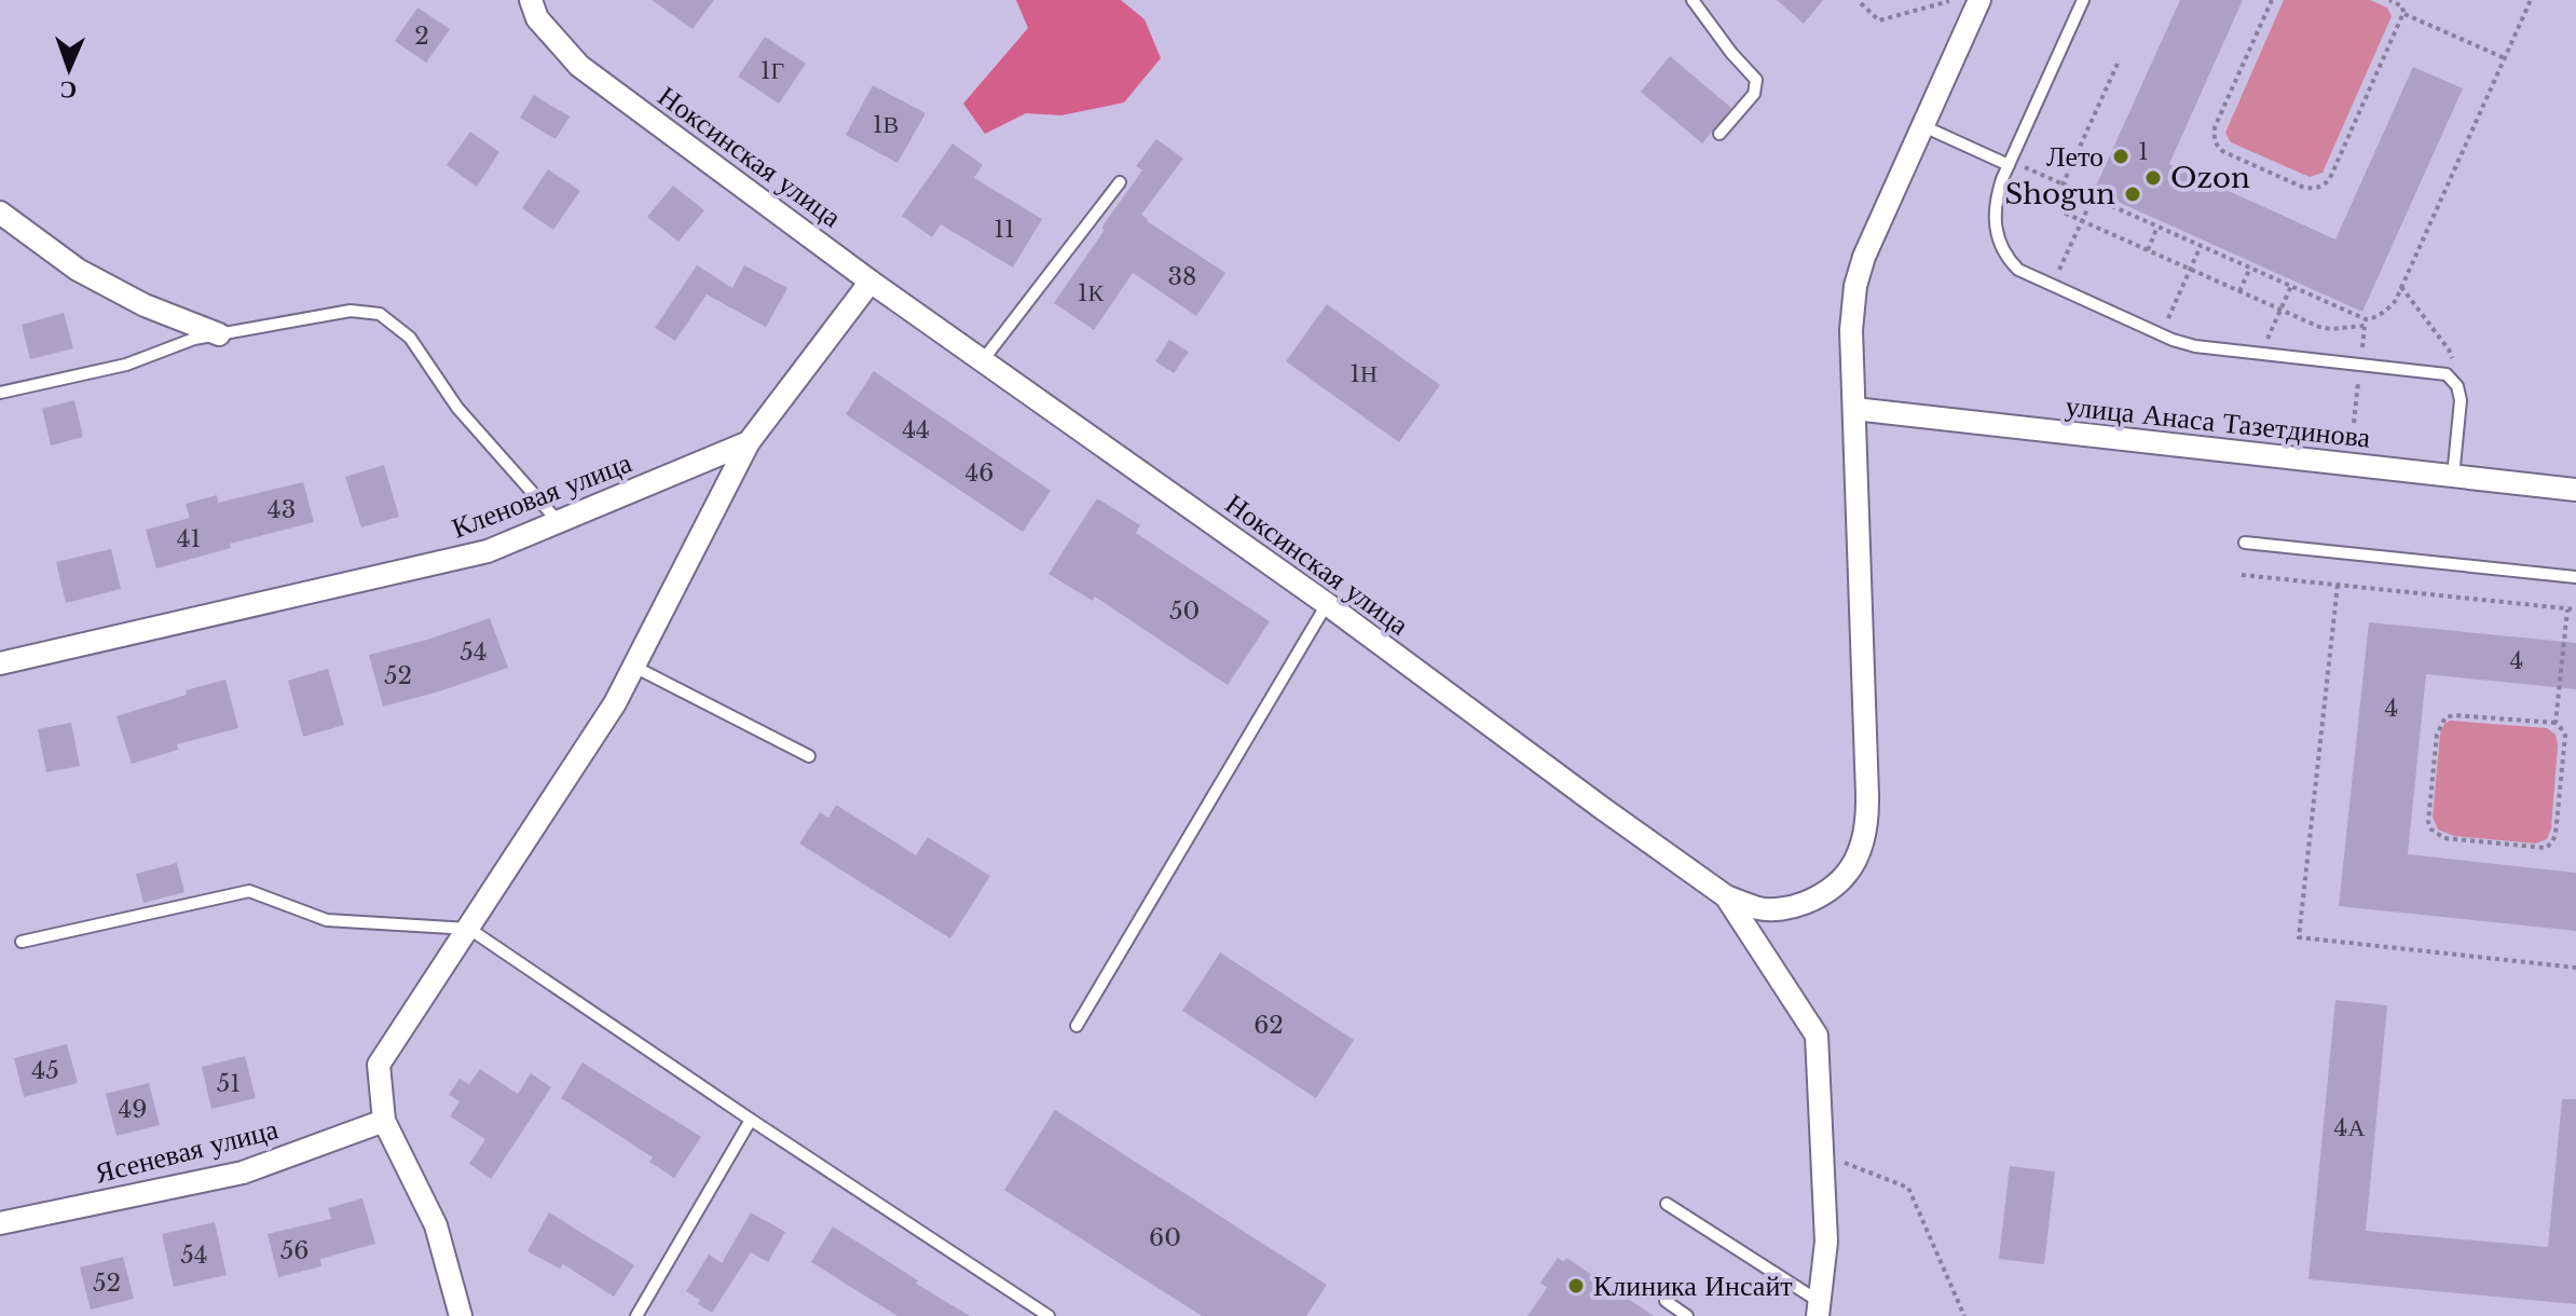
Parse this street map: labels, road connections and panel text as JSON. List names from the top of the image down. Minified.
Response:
{"streets":{"street":["Ноксинская улица","улица Анаса Тазетдинова","Кленовая улица","Ясеневая улица"]},"places":["Лето","Ozon","Shogun","Клиника Инсайт"],"house_numbers":["2","1Г","1В","1","11","38","1К","1Н","44","46","43","41","50","54","4","52","4","62","45","51","49","4А","60","56","54","52"],"north":"bottom"}
